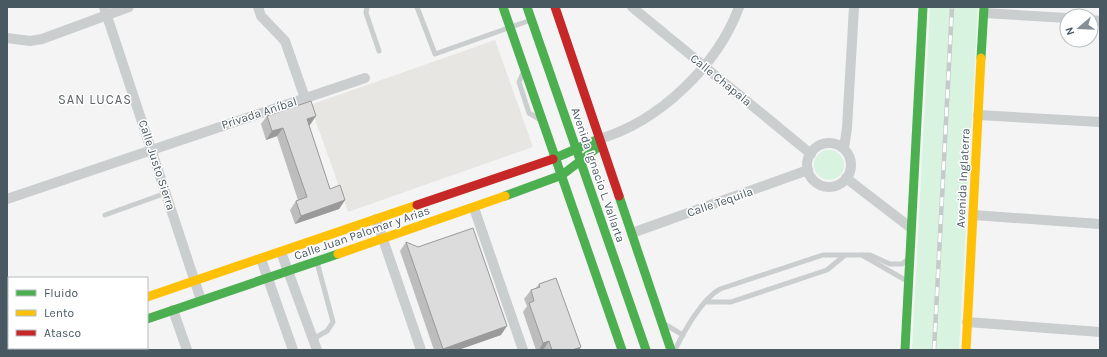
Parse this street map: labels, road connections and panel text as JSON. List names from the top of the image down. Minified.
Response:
{"streets":{"street":["Calle Chapala","Privada Aníbal","Calle Justo Sierra","Avenida Ignacio L. Vallarta","Avenida Inglaterra","Calle Tequila","Calle Juan Palomar y Arias"]},"crossings":[["Calle Chapala","Calle Tequila"],["Privada Aníbal","Calle Justo Sierra"],["Calle Justo Sierra","Calle Juan Palomar y Arias"],["Avenida Ignacio L. Vallarta","Calle Tequila"],["Avenida Ignacio L. Vallarta","Calle Juan Palomar y Arias"]],"districts":["SAN LUCAS"],"legend":["Fluido","Lento","Atasco"],"north":"left"}
